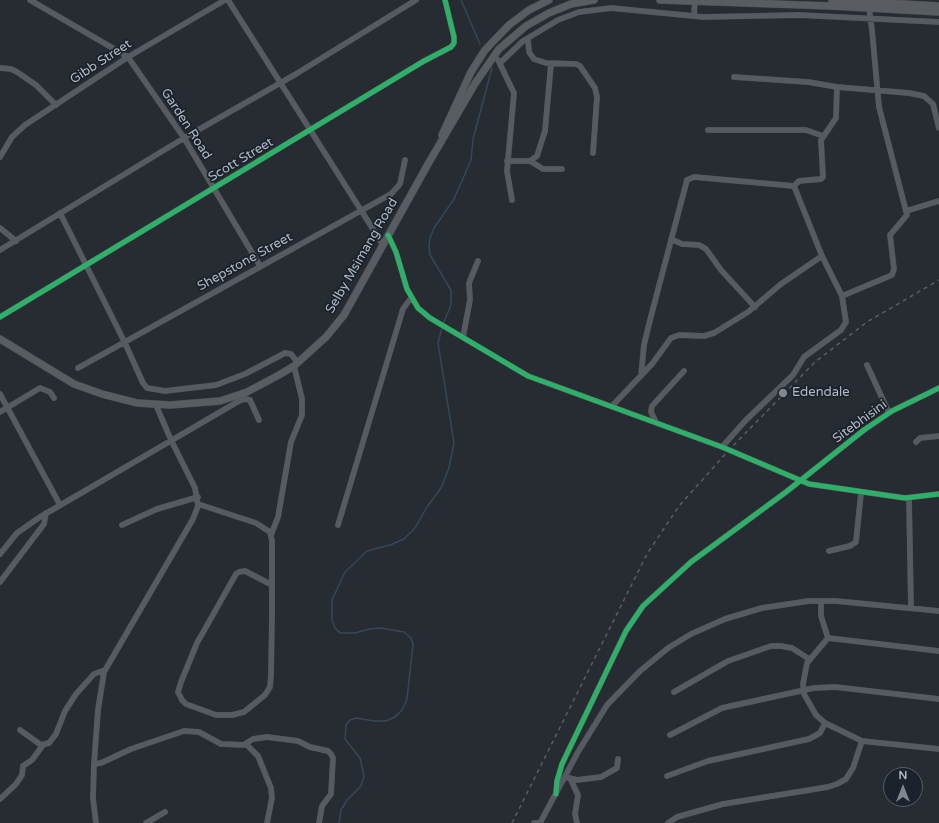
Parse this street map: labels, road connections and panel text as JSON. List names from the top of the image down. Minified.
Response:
{"streets":{"main road":["Selby Msimang Road"],"street":["Gibb Street","Garden Road","Scott Street","Shepstone Street","Sitebhisini"]},"crossings":[["Gibb Street","Garden Road"],["Garden Road","Scott Street"],["Garden Road","Shepstone Street"]],"places":["Edendale"],"north":"top"}
